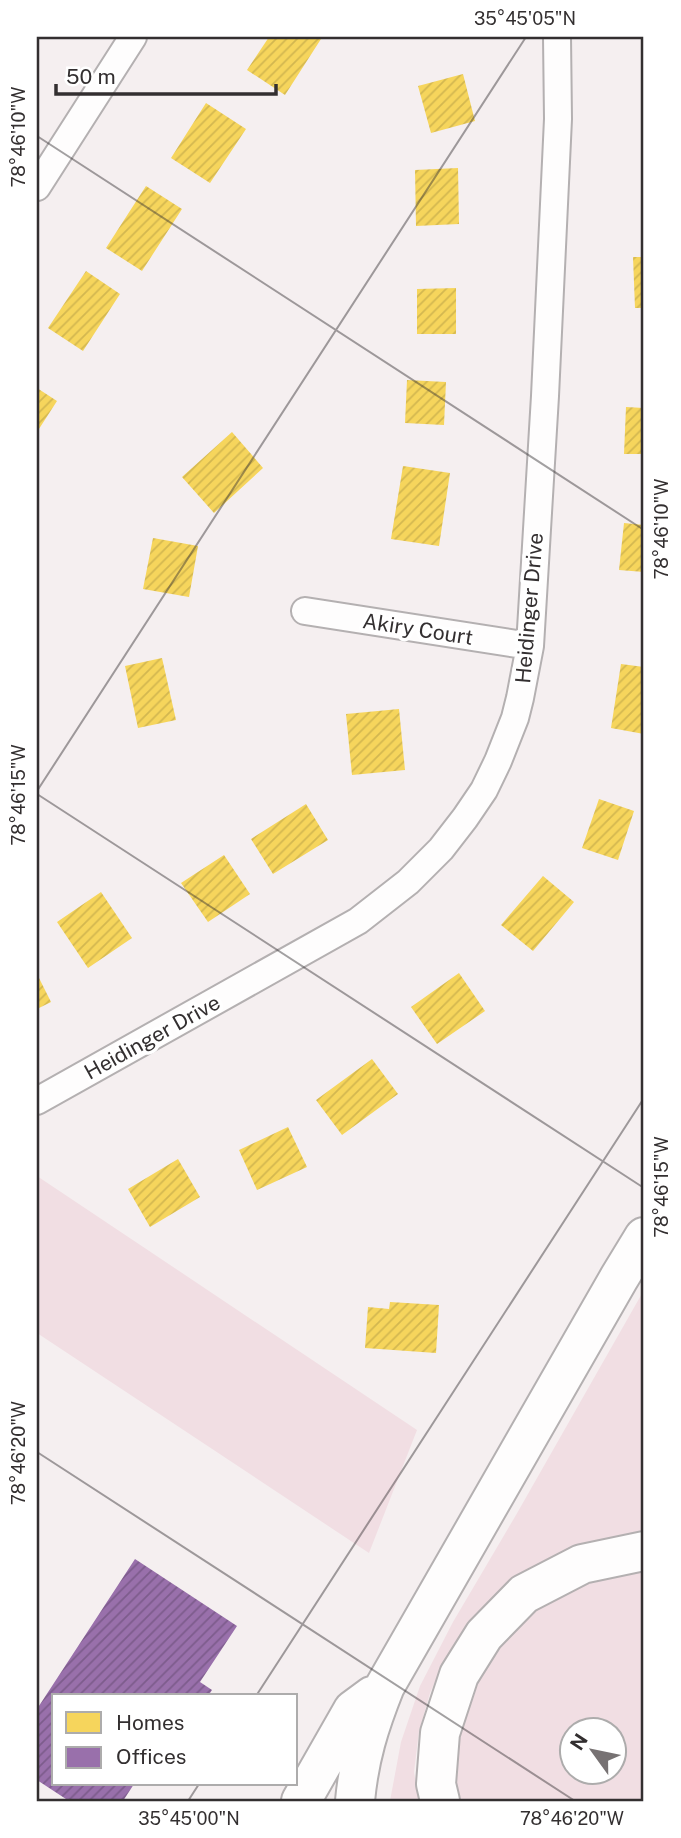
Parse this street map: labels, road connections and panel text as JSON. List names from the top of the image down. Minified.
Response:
{"streets":{"street":["Heidinger Drive","Akiry Court"]},"crossings":[["Heidinger Drive","Akiry Court"]],"legend":["Homes","Offices"],"scale_bar":"50 m","north":"top left","coordinates":["35°45'05\"N","78°46'10\"W","78°46'15\"W","78°46'20\"W","35°45'00\"N"]}
